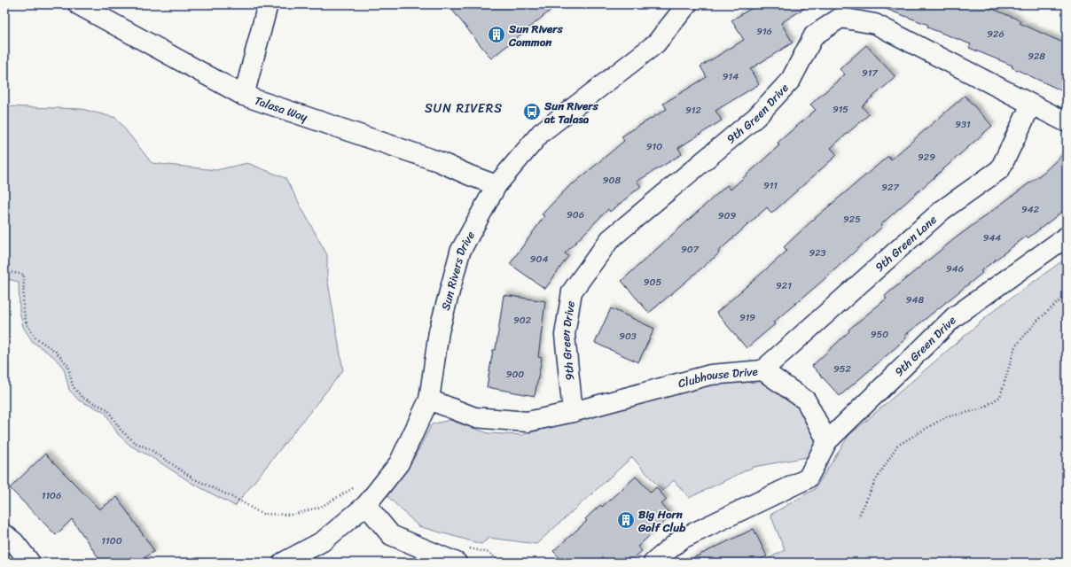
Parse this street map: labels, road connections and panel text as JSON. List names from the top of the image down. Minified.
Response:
{"streets":{"street":["Talasa Way","9th Green Drive","9th Green Lane","Sun Rivers Drive","Clubhouse Drive"]},"crossings":[["Talasa Way","Sun Rivers Drive"],["9th Green Drive","9th Green Lane"],["9th Green Drive","Clubhouse Drive"],["9th Green Lane","Clubhouse Drive"],["Sun Rivers Drive","Clubhouse Drive"]],"districts":["SUN RIVERS"],"places":{"building":["Sun Rivers Common","Big Horn Golf Club"],"bus stop":["Sun Rivers at Talasa"]},"house_numbers":["916","926","928","917","914","915","912","931","910","929","908","911","927","942","906","909","925","944","907","923","904","946","905","921","948","919","902","950","903","952","900","1106","1100"]}
